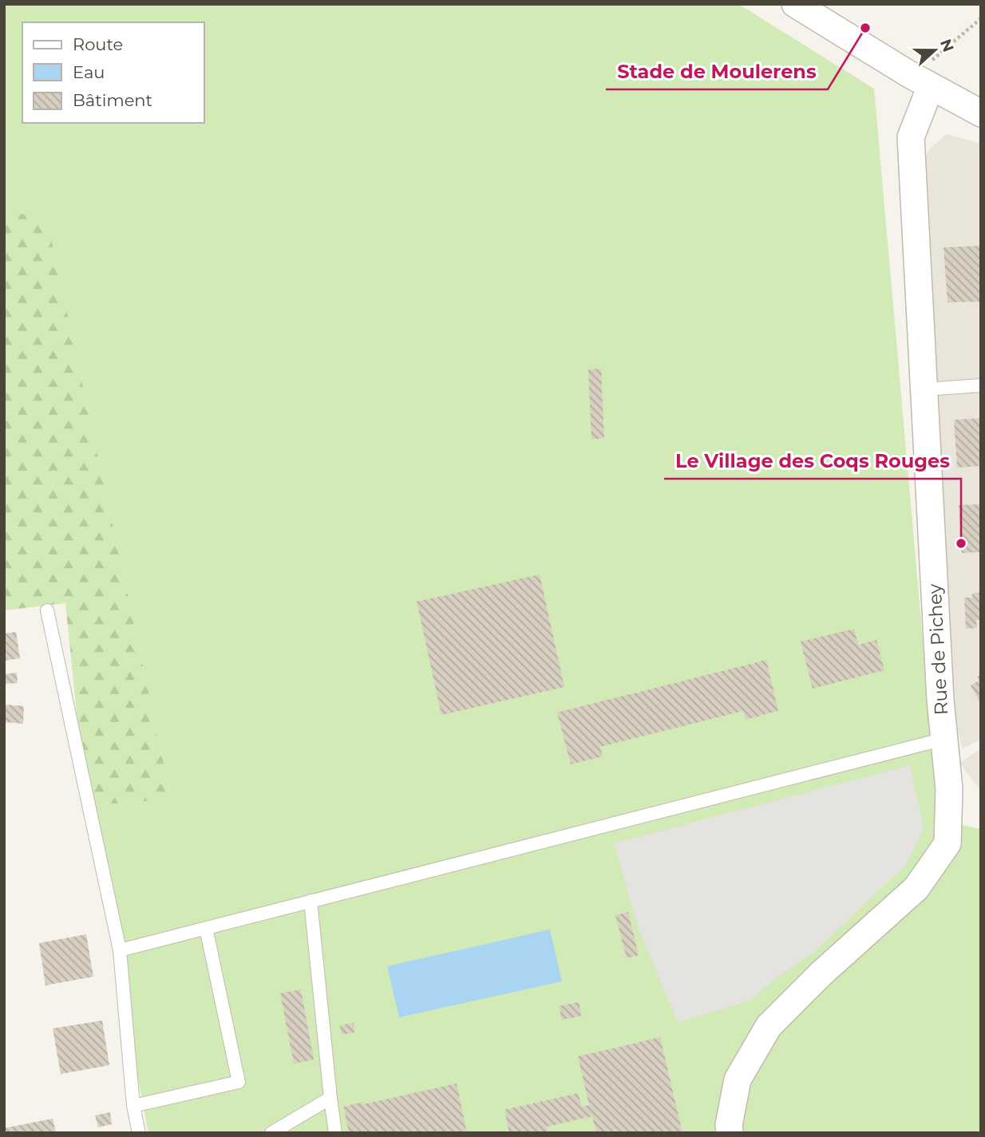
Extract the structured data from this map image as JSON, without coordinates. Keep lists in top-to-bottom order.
{
  "streets": {
    "street": ["Rue de Pichey"]
  },
  "places": ["Stade de Moulerens", "Le Village des Coqs Rouges"],
  "legend": ["Route", "Eau", "Bâtiment"],
  "north": "right"
}
